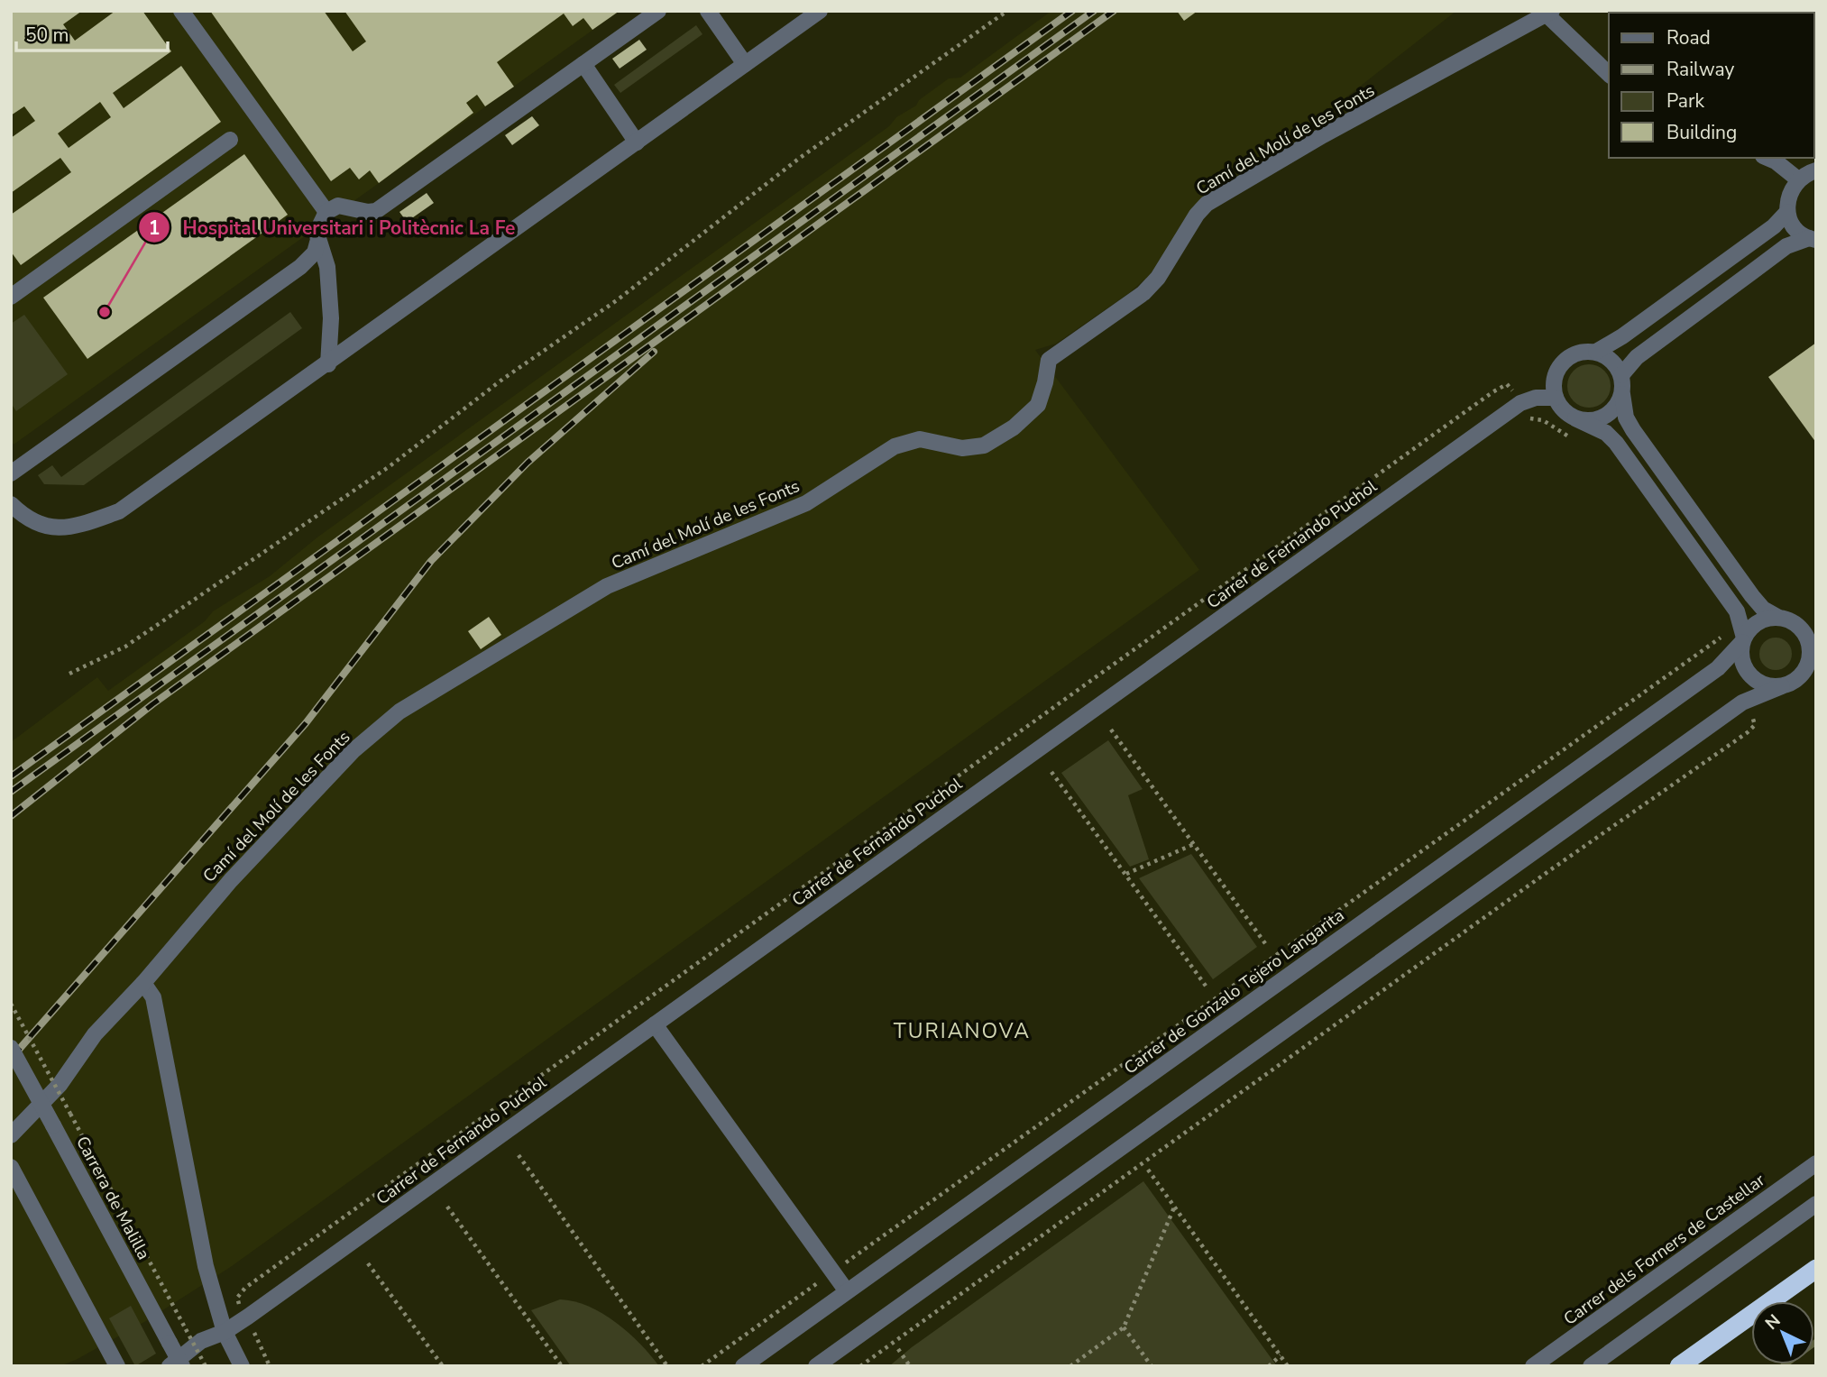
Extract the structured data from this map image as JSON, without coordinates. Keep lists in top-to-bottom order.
{
  "streets": {
    "street": [
      "Camí del Molí de les Fonts",
      "Carrer de Fernando Puchol",
      "Carrer de Gonzalo Tejero Langarita",
      "Carrera de Malilla",
      "Carrer dels Forners de Castellar"
    ]
  },
  "districts": ["TURIANOVA"],
  "places": ["Hospital Universitari i Politècnic La Fe"],
  "legend": [
    "Road",
    "Railway",
    "Park",
    "Building"
  ],
  "scale_bar": "50 m",
  "north": "top left"
}
